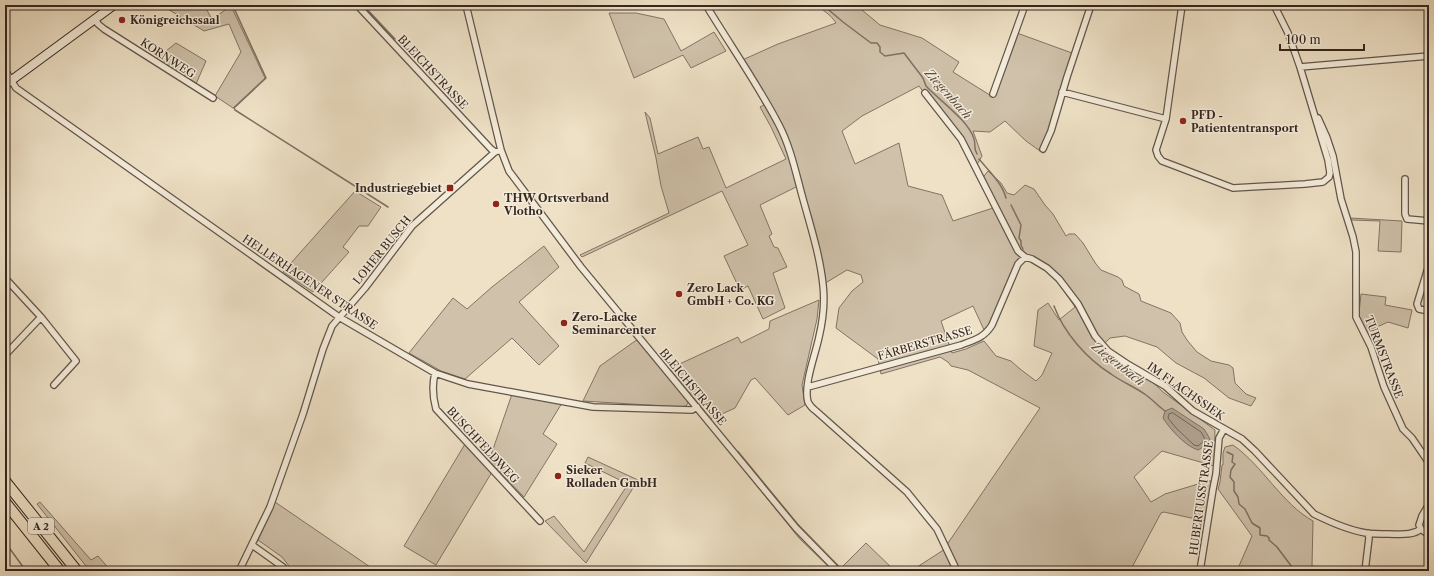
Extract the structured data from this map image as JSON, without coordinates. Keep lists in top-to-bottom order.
{
  "streets": {
    "highway": ["A 2"],
    "street": [
      "KORNWEG",
      "BLEICHSTRASSE",
      "LOHER BUSCH",
      "HELLERHAGENER STRASSE",
      "FÄRBERSTRASSE",
      "TURMSTRASSE",
      "IM FLACHSSIEK",
      "BUSCHFELDWEG",
      "HUBERTUSSTRASSE"
    ]
  },
  "crossings": [
    ["BLEICHSTRASSE", "LOHER BUSCH"],
    ["BLEICHSTRASSE", "HELLERHAGENER STRASSE"],
    ["LOHER BUSCH", "HELLERHAGENER STRASSE"],
    ["HELLERHAGENER STRASSE", "BUSCHFELDWEG"],
    ["FÄRBERSTRASSE", "IM FLACHSSIEK"],
    ["IM FLACHSSIEK", "HUBERTUSSTRASSE"]
  ],
  "water": ["Ziegenbach"],
  "places": {
    "other": [
      "Königreichssaal",
      "PFD - Patiententransport",
      "THW Ortsverband Vlotho",
      "Zero Lack GmbH + Co. KG",
      "Zero-Lacke Seminarcenter",
      "Sieker Rolladen GmbH"
    ],
    "transit": ["Industriegebiet"]
  },
  "scale_bar": "100 m"
}
